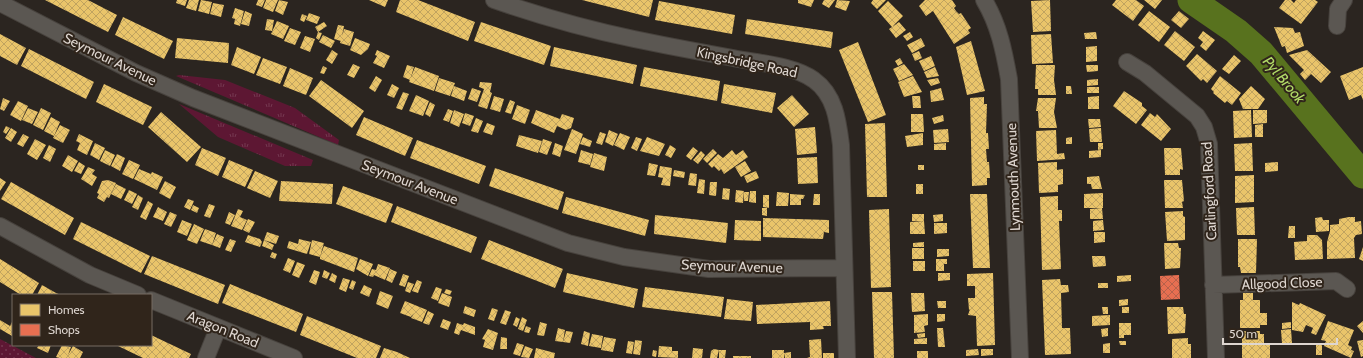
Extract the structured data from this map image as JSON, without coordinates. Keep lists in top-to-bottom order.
{
  "streets": {
    "street": [
      "Seymour Avenue",
      "Kingsbridge Road",
      "Lynmouth Avenue",
      "Carlingford Road",
      "Allgood Close",
      "Aragon Road"
    ]
  },
  "crossings": [
    ["Seymour Avenue", "Kingsbridge Road"],
    ["Carlingford Road", "Allgood Close"]
  ],
  "water": ["Pyl Brook"],
  "legend": ["Homes", "Shops"],
  "scale_bar": "50 m"
}
